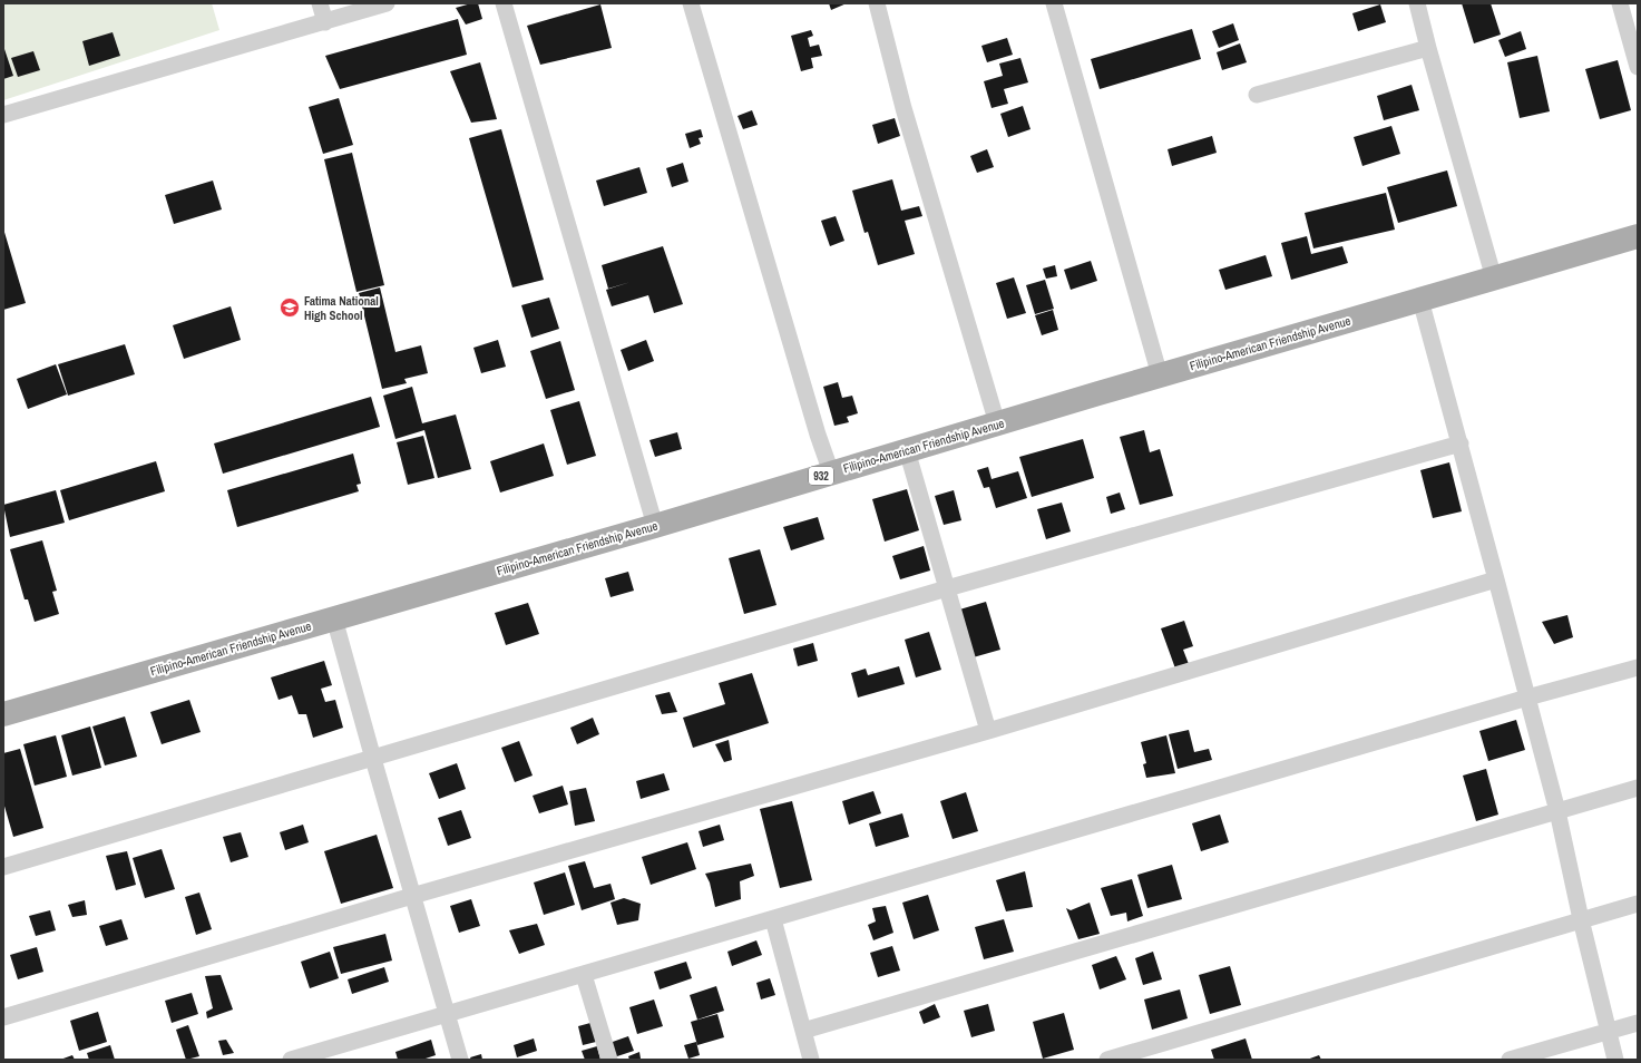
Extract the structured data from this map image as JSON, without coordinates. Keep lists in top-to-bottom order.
{
  "streets": {
    "main road": ["Filipino-American Friendship Avenue", "932"]
  },
  "places": {
    "school or university": ["Fatima National High School"]
  }
}
